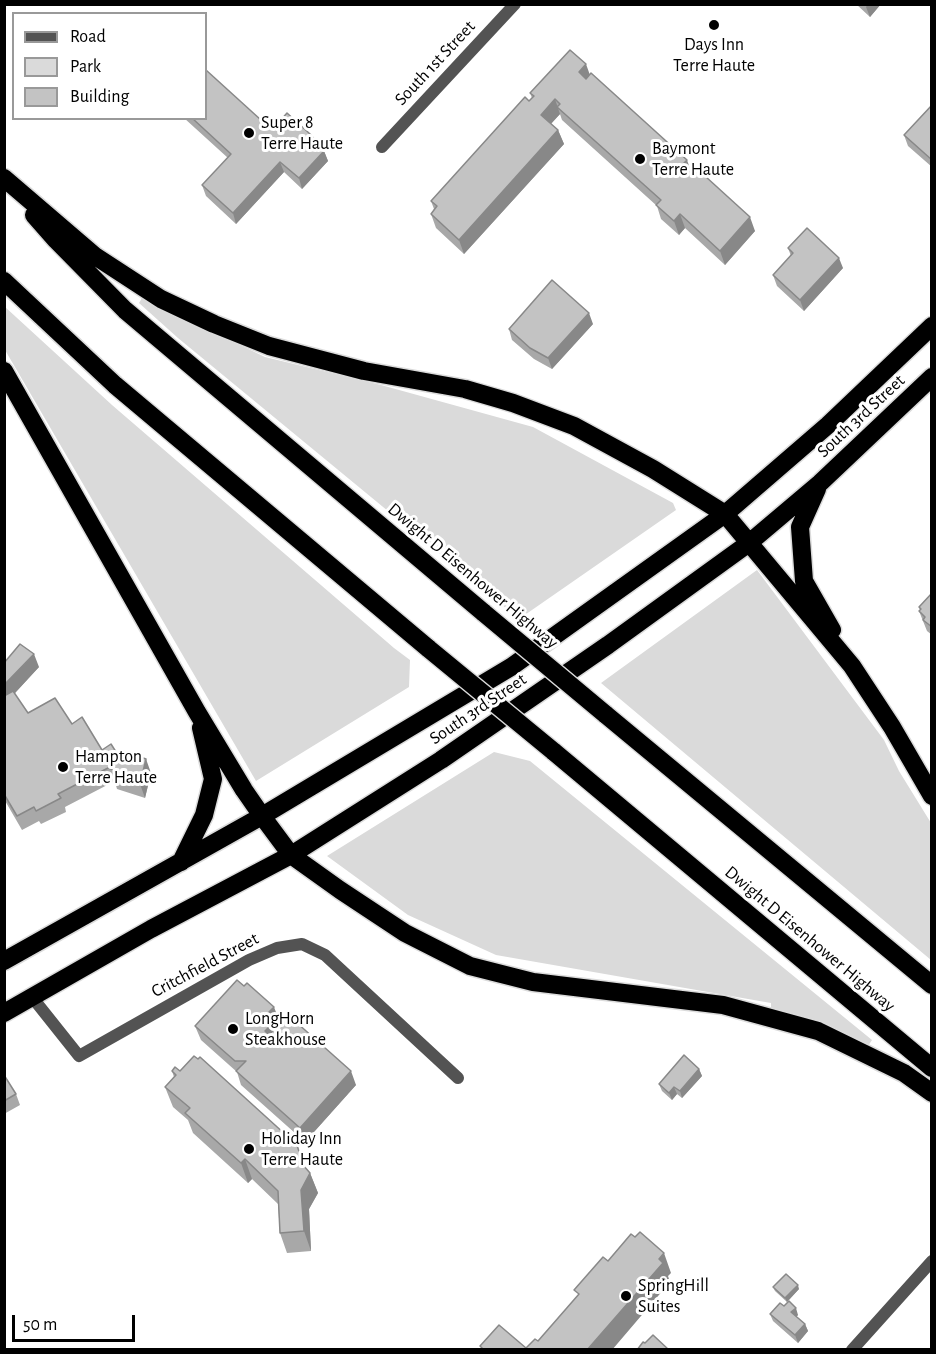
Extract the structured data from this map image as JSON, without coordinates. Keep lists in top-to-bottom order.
{
  "streets": {
    "highway": ["South 3rd Street", "Dwight D Eisenhower Highway"],
    "street": ["South 1st Street", "Critchfield Street"]
  },
  "crossings": [
    ["South 3rd Street", "Critchfield Street"]
  ],
  "places": [
    "Days Inn Terre Haute",
    "Super 8 Terre Haute",
    "Baymont Terre Haute",
    "Hampton Terre Haute",
    "LongHorn Steakhouse",
    "Holiday Inn Terre Haute",
    "SpringHill Suites"
  ],
  "legend": ["Road", "Park", "Building"],
  "scale_bar": "50 m"
}
